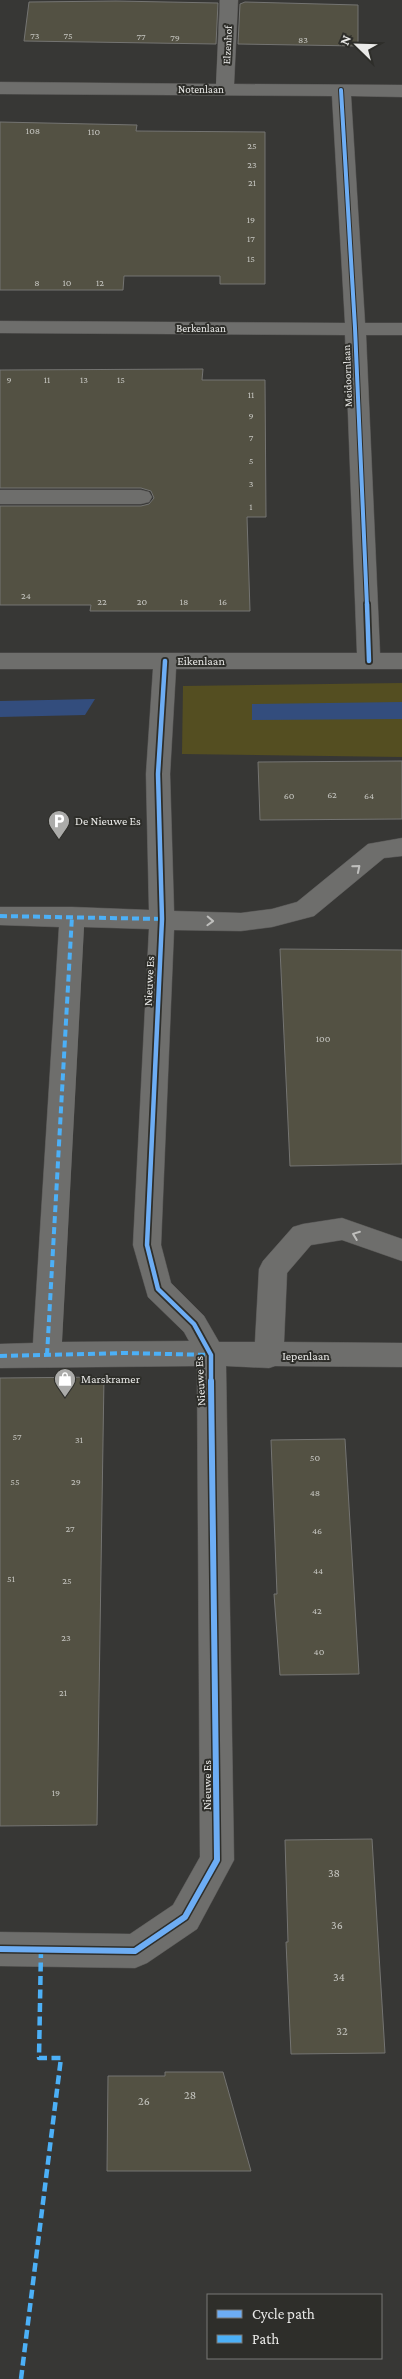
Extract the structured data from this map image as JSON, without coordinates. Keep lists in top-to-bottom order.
{
  "streets": {
    "street": [
      "Elzenhof",
      "Notenlaan",
      "Berkenlaan",
      "Meidoornlaan",
      "Eikenlaan",
      "Nieuwe Es",
      "Iepenlaan"
    ]
  },
  "crossings": [
    ["Elzenhof", "Notenlaan"],
    ["Notenlaan", "Meidoornlaan"],
    ["Berkenlaan", "Meidoornlaan"],
    ["Meidoornlaan", "Eikenlaan"],
    ["Eikenlaan", "Nieuwe Es"],
    ["Nieuwe Es", "Iepenlaan"]
  ],
  "places": {
    "parking": ["De Nieuwe Es"],
    "shop": ["Marskramer"]
  },
  "house_numbers": [
    "73",
    "75",
    "77",
    "79",
    "83",
    "108",
    "110",
    "25",
    "23",
    "21",
    "19",
    "17",
    "15",
    "8",
    "10",
    "12",
    "9",
    "11",
    "13",
    "15",
    "11",
    "9",
    "7",
    "5",
    "3",
    "1",
    "24",
    "22",
    "20",
    "18",
    "16",
    "62",
    "60",
    "64",
    "100",
    "57",
    "31",
    "50",
    "55",
    "29",
    "48",
    "27",
    "46",
    "44",
    "51",
    "25",
    "42",
    "23",
    "40",
    "21",
    "19",
    "38",
    "36",
    "34",
    "32",
    "28",
    "26"
  ],
  "legend": ["Cycle path", "Path"],
  "north": "top left"
}
